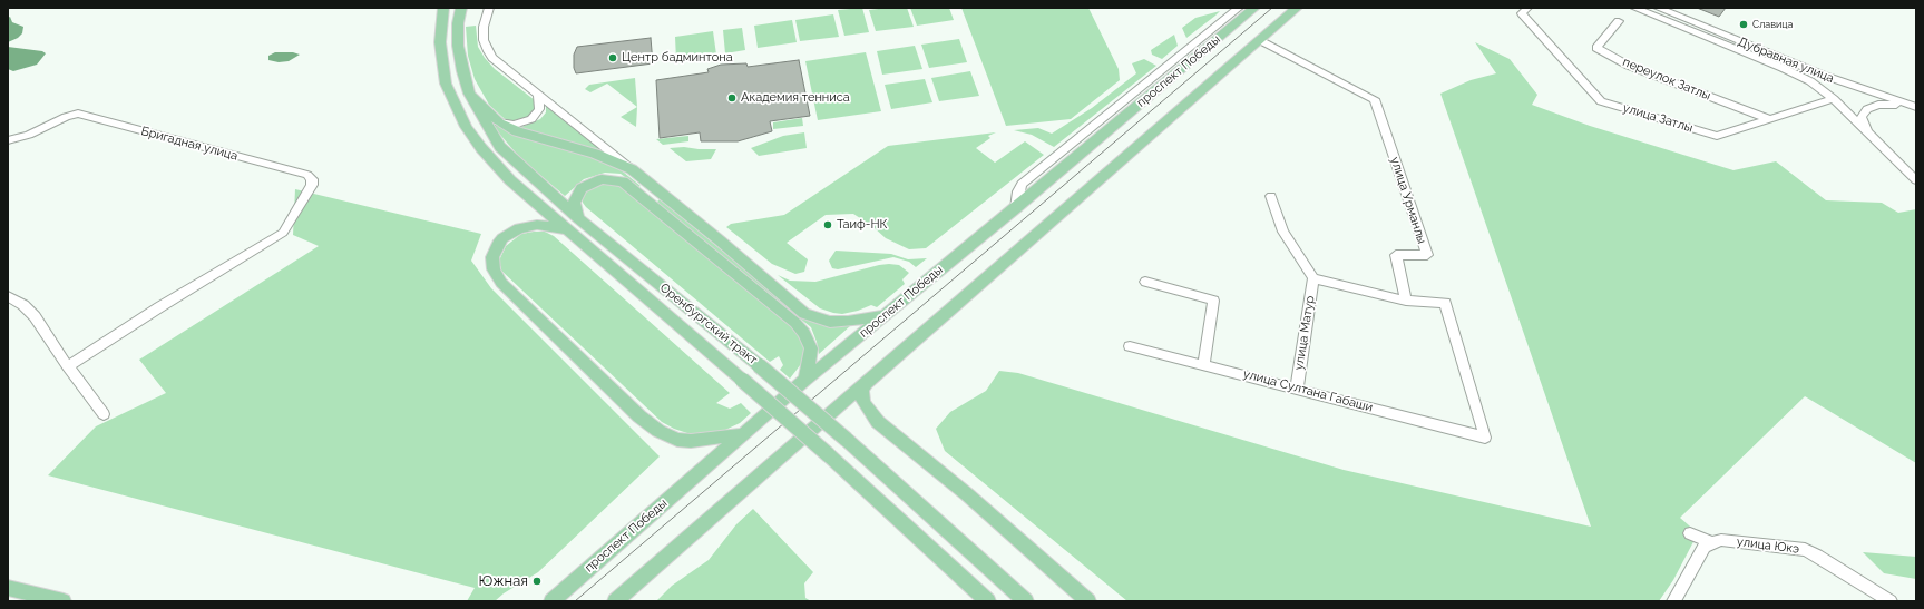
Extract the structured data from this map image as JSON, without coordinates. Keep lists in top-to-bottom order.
{
  "streets": {
    "main road": ["проспект Победы", "Оренбургский тракт"],
    "street": [
      "Дубравная улица",
      "переулок Затлы",
      "улица Затлы",
      "Бригадная улица",
      "улица Урманлы",
      "улица Матур",
      "улица Султана Габаши",
      "улица Юкэ"
    ]
  },
  "crossings": [
    ["Дубравная улица", "улица Затлы"],
    ["переулок Затлы", "улица Затлы"],
    ["улица Урманлы", "улица Матур"],
    ["улица Урманлы", "улица Султана Габаши"],
    ["улица Матур", "улица Султана Габаши"]
  ],
  "places": [
    "Славица",
    "Центр бадминтона",
    "Академия тенниса",
    "Таиф-НК",
    "Южная"
  ]
}
